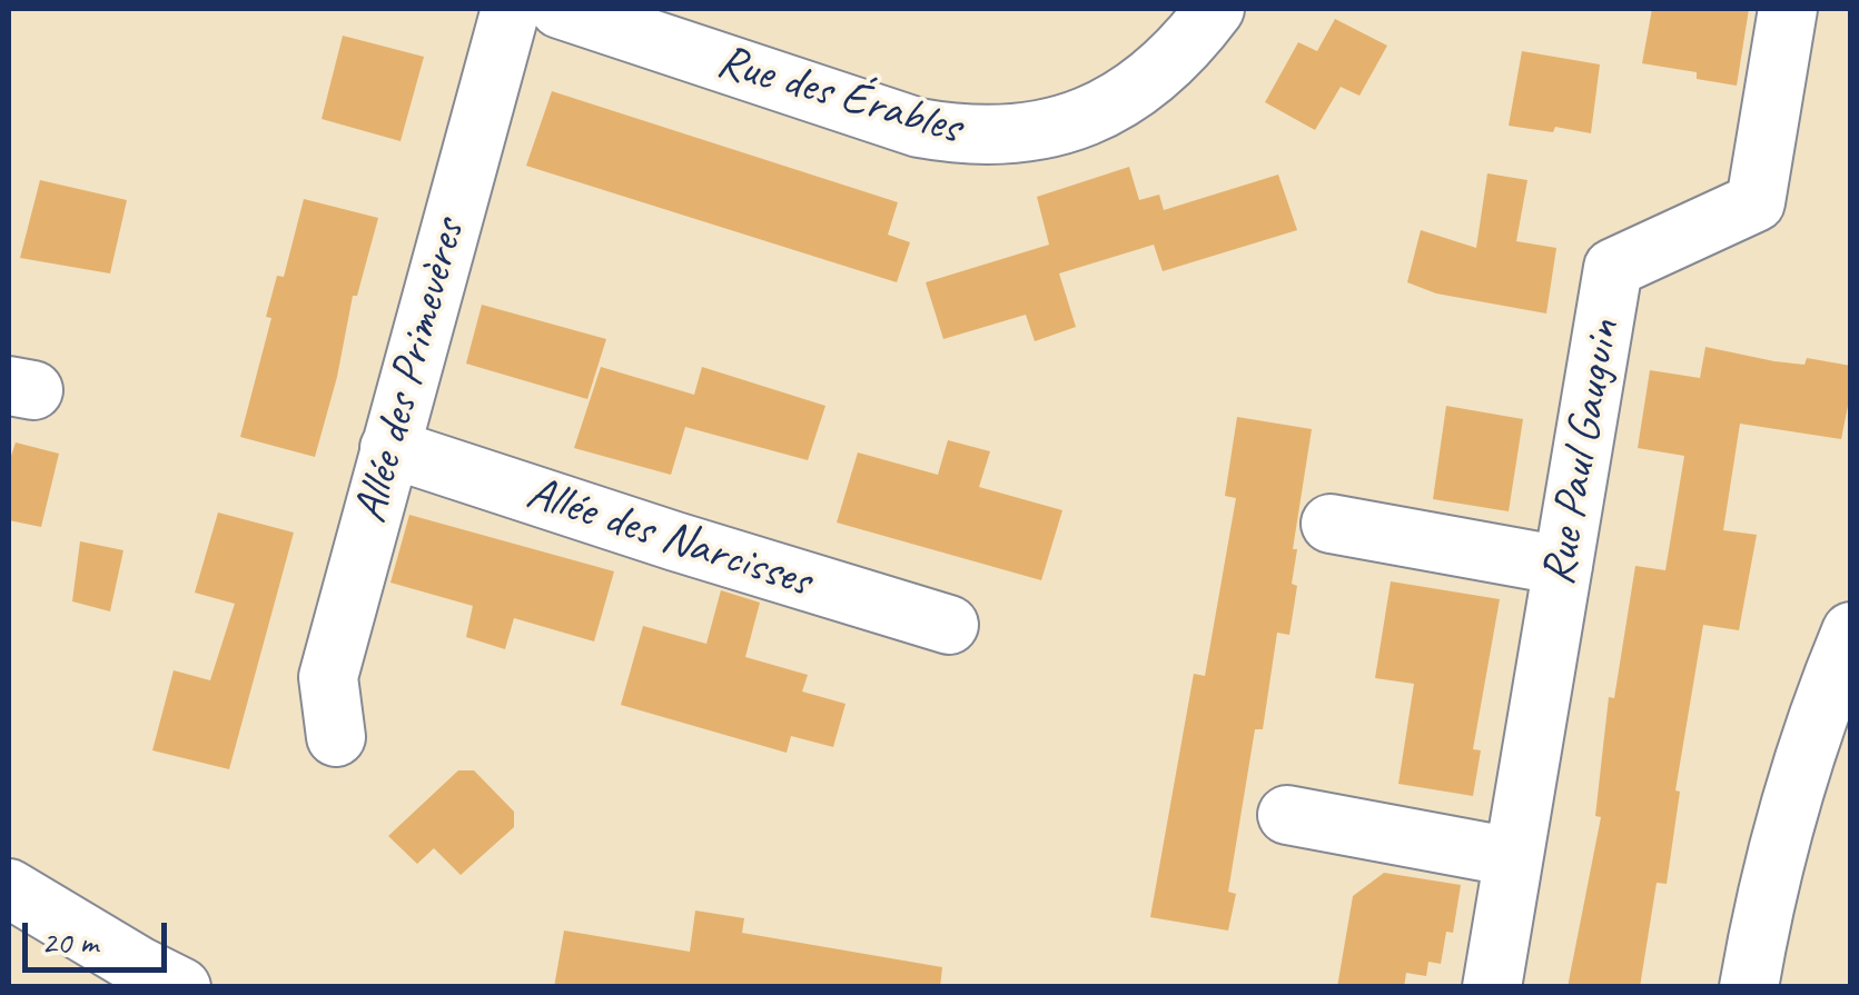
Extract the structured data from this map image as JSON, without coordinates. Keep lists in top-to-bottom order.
{
  "streets": {
    "street": [
      "Rue des Érables",
      "Allée des Primevères",
      "Rue Paul Gauguin",
      "Allée des Narcisses"
    ]
  },
  "crossings": [
    ["Allée des Primevères", "Allée des Narcisses"]
  ],
  "scale_bar": "20 m"
}
